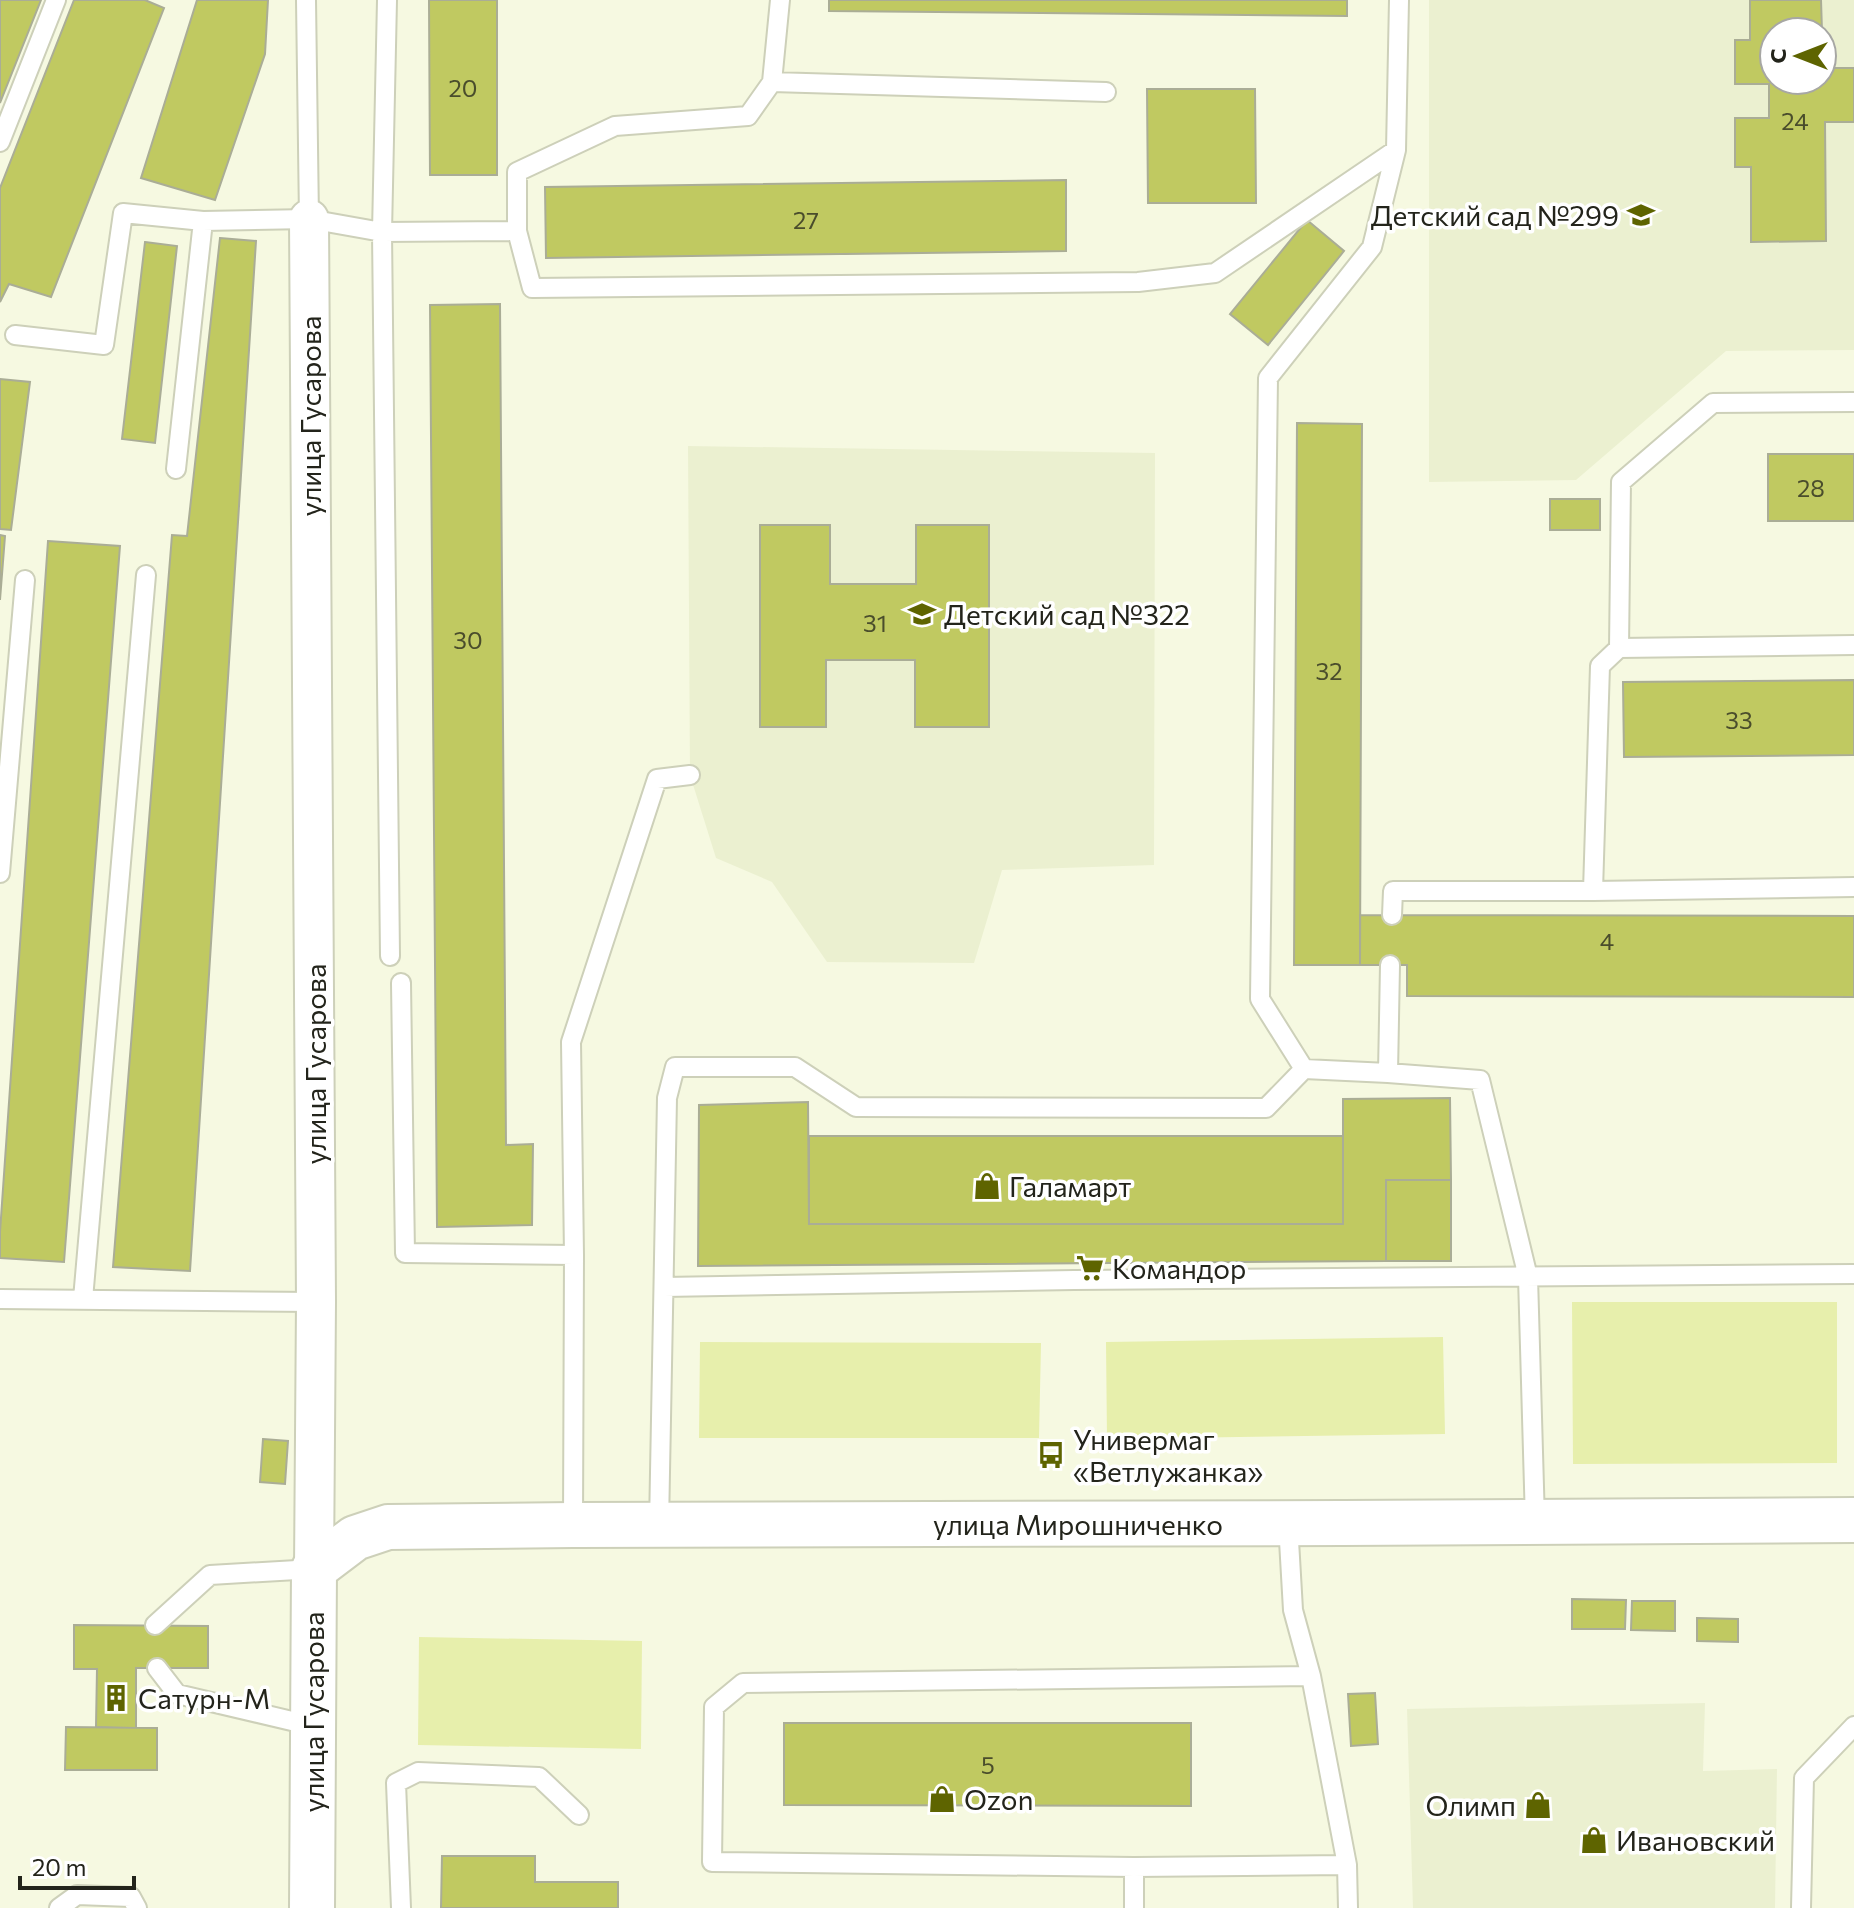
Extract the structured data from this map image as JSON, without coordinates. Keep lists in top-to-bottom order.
{
  "streets": {
    "street": ["улица Гусарова", "улица Мирошниченко"]
  },
  "crossings": [
    ["улица Гусарова", "улица Мирошниченко"]
  ],
  "places": {
    "school or university": ["Детский сад №299", "Детский сад №322"],
    "shop": [
      "Галамарт",
      "Ozon",
      "Олимп",
      "Ивановский"
    ],
    "supermarket": ["Командор"],
    "bus stop": ["Универмаг «Ветлужанка»"],
    "building": ["Сатурн-М"]
  },
  "house_numbers": [
    "20",
    "24",
    "27",
    "28",
    "31",
    "30",
    "32",
    "33",
    "4",
    "5"
  ],
  "scale_bar": "20 m",
  "north": "left"
}
